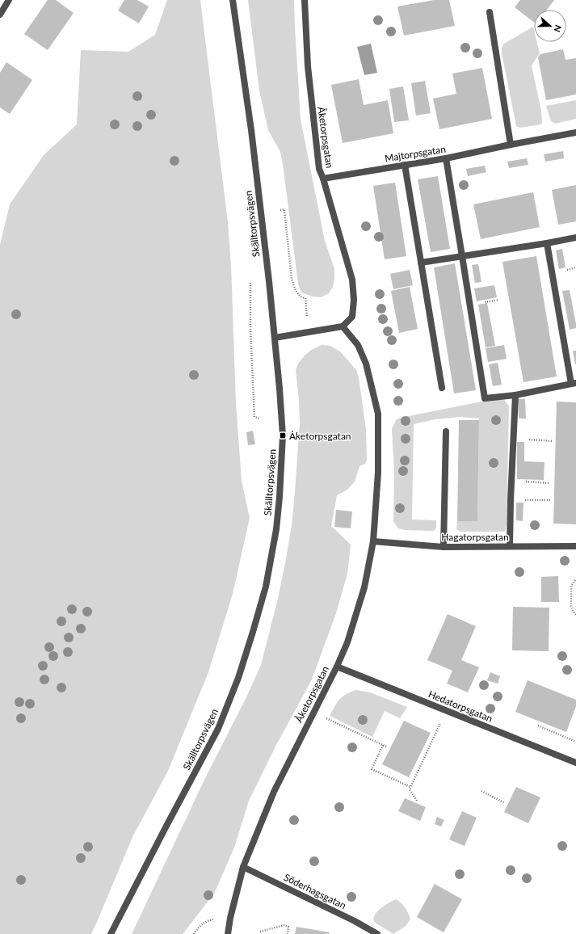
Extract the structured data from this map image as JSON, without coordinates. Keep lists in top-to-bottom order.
{
  "streets": {
    "street": [
      "Åketorpsgatan",
      "Majtorpsgatan",
      "Skälltorpsvägen",
      "Hagatorpsgatan",
      "Hedatorpsgatan",
      "Söderhagsgatan"
    ]
  },
  "crossings": [
    ["Åketorpsgatan", "Majtorpsgatan"],
    ["Åketorpsgatan", "Hagatorpsgatan"],
    ["Åketorpsgatan", "Hedatorpsgatan"],
    ["Åketorpsgatan", "Söderhagsgatan"]
  ],
  "places": {
    "transit": ["Åketorpsgatan"]
  },
  "north": "right"
}
